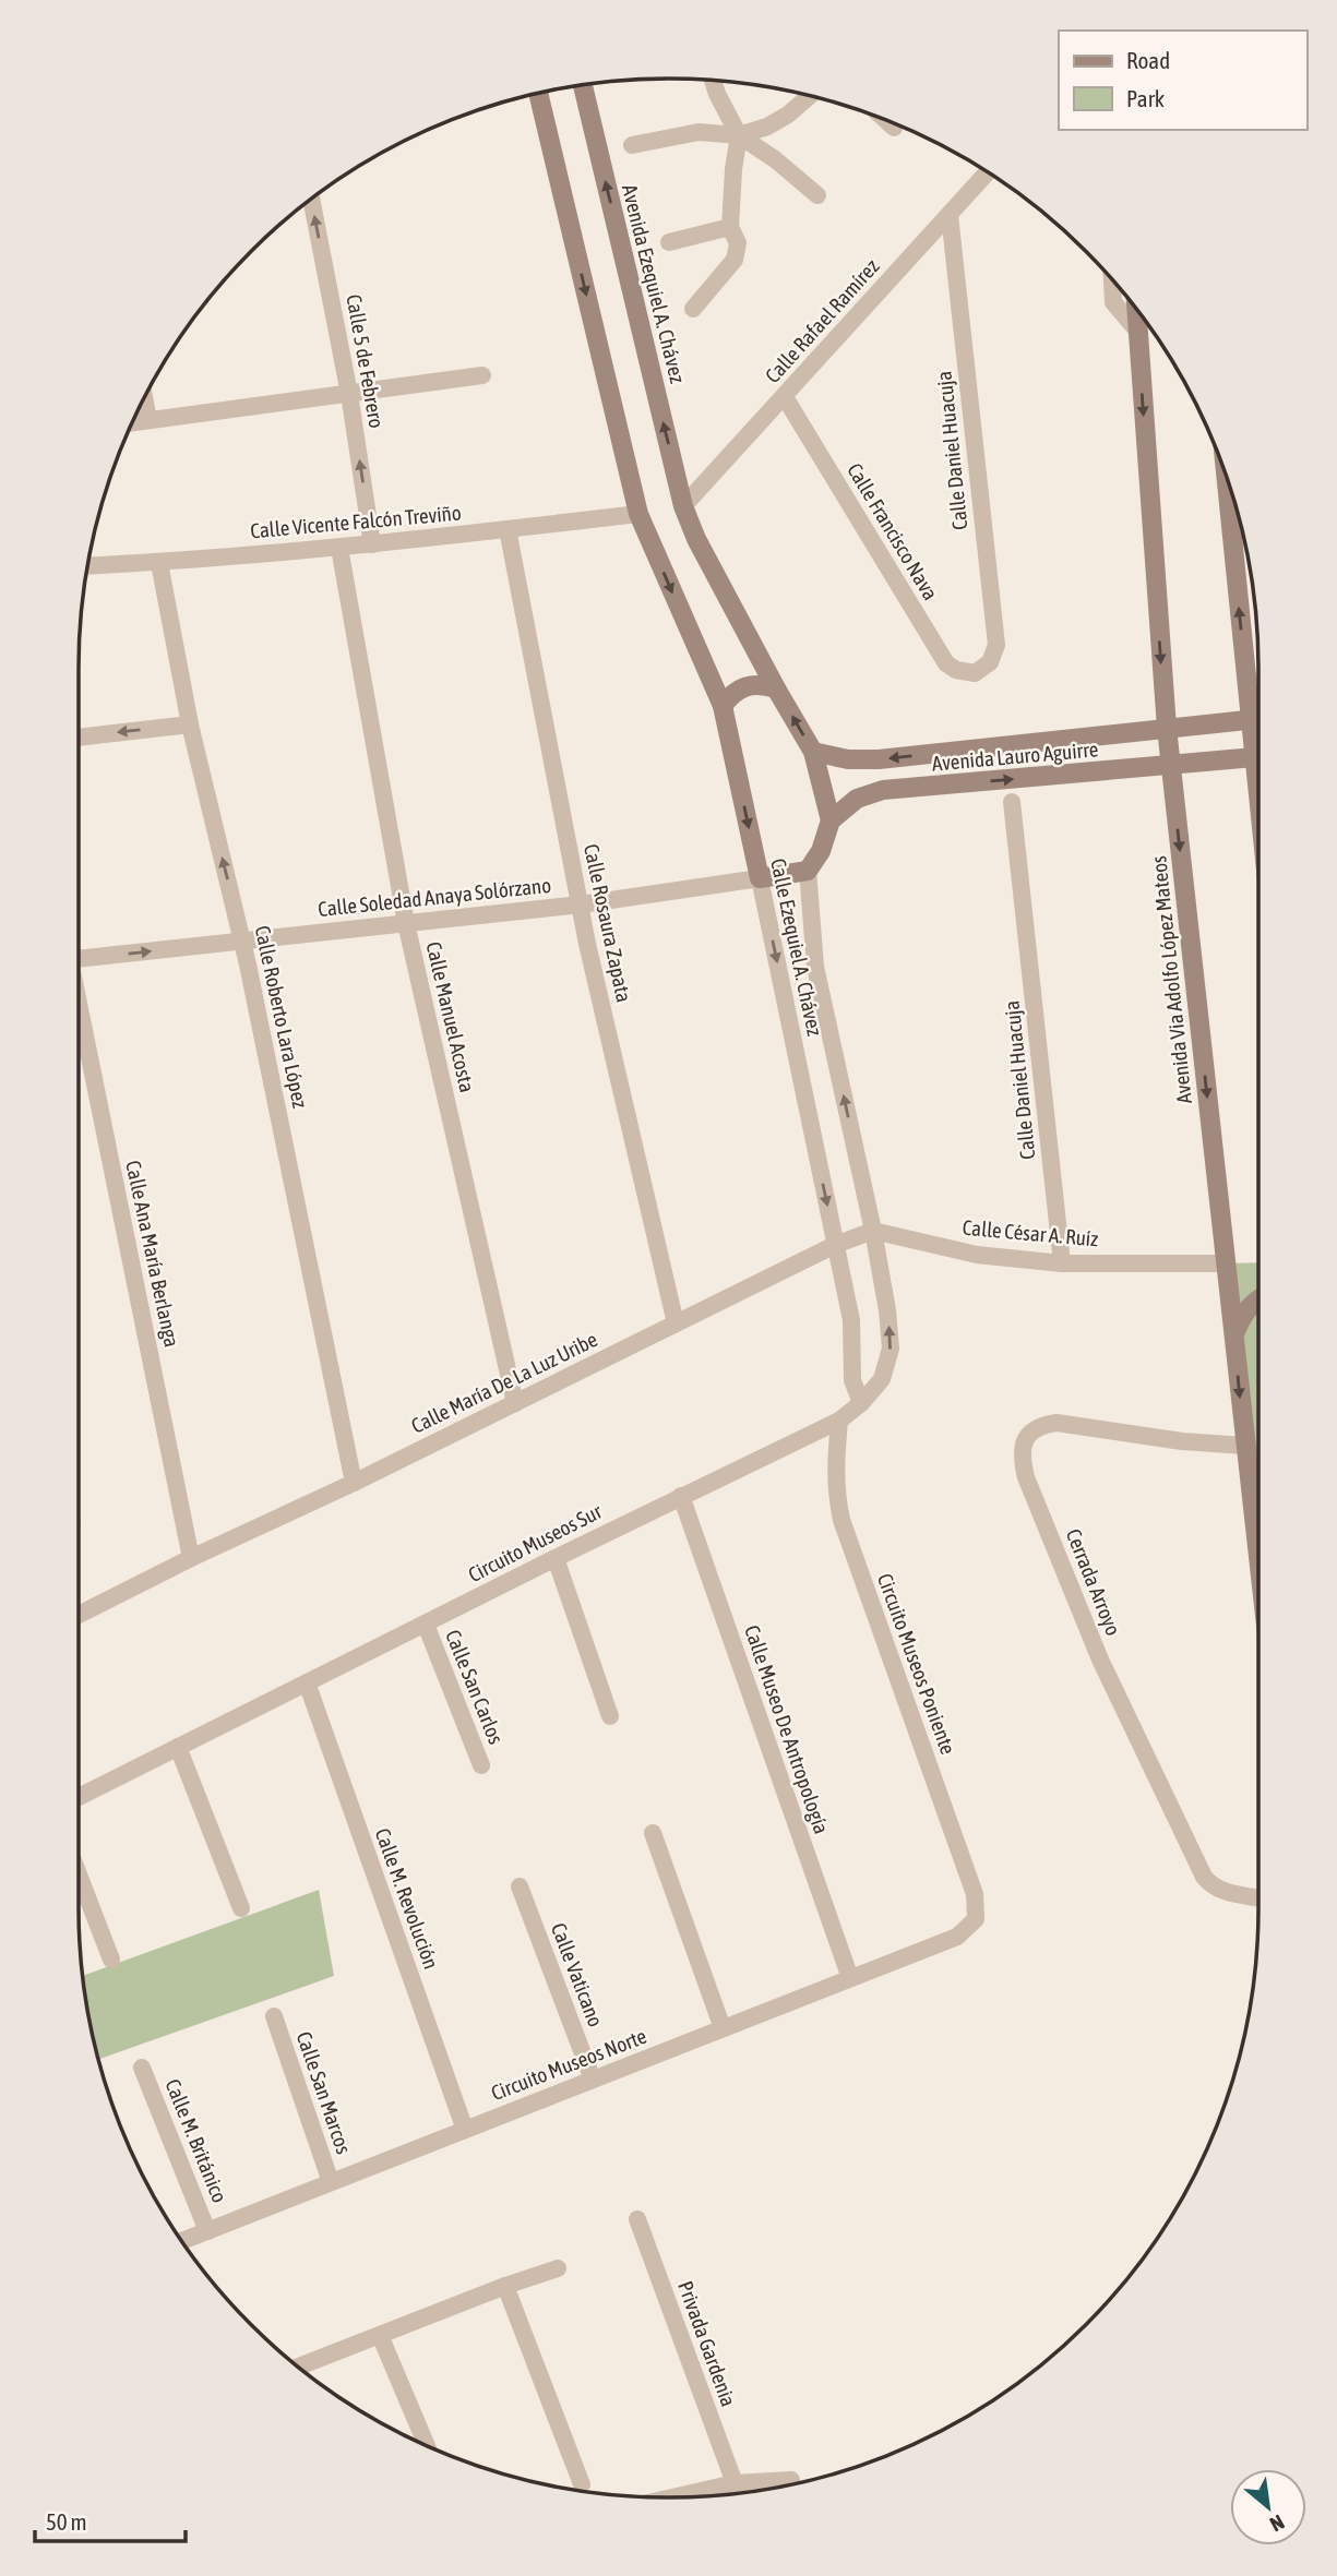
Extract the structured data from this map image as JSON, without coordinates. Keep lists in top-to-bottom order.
{
  "streets": {
    "street": [
      "Avenida Ezequiel A. Chávez",
      "Calle Rafael Ramírez",
      "Calle 5 de Febrero",
      "Calle Daniel Huacuja",
      "Calle Vicente Falcón Treviño",
      "Calle Francisco Nava",
      "Avenida Lauro Aguirre",
      "Calle Soledad Anaya Solórzano",
      "Calle Rosaura Zapata",
      "Calle Ezequiel A. Chávez",
      "Avenida Via Adolfo López Mateos",
      "Calle Roberto Lara López",
      "Calle Manuel Acosta",
      "Calle César A. Ruíz",
      "Calle Ana María Berlanga",
      "Calle María De La Luz Uribe",
      "Circuito Museos Sur",
      "Cerrada Arroyo",
      "Circuito Museos Poniente",
      "Calle San Carlos",
      "Calle Museo De Antropología",
      "Calle M. Revolución",
      "Calle Vaticano",
      "Circuito Museos Norte",
      "Calle San Marcos",
      "Calle M. Británico",
      "Privada Gardenia"
    ]
  },
  "crossings": [
    ["Avenida Ezequiel A. Chávez", "Calle Rafael Ramírez"],
    ["Calle Rafael Ramírez", "Calle Daniel Huacuja"],
    ["Calle Rafael Ramírez", "Calle Francisco Nava"],
    ["Calle 5 de Febrero", "Calle Vicente Falcón Treviño"],
    ["Calle Daniel Huacuja", "Calle Francisco Nava"],
    ["Calle Daniel Huacuja", "Calle César A. Ruíz"],
    ["Calle Vicente Falcón Treviño", "Calle Rosaura Zapata"],
    ["Calle Vicente Falcón Treviño", "Calle Ezequiel A. Chávez"],
    ["Calle Vicente Falcón Treviño", "Calle Roberto Lara López"],
    ["Calle Vicente Falcón Treviño", "Calle Manuel Acosta"],
    ["Avenida Lauro Aguirre", "Avenida Via Adolfo López Mateos"],
    ["Calle Soledad Anaya Solórzano", "Calle Rosaura Zapata"],
    ["Calle Soledad Anaya Solórzano", "Calle Ezequiel A. Chávez"],
    ["Calle Soledad Anaya Solórzano", "Calle Roberto Lara López"],
    ["Calle Soledad Anaya Solórzano", "Calle Manuel Acosta"],
    ["Calle Rosaura Zapata", "Calle María De La Luz Uribe"],
    ["Calle Ezequiel A. Chávez", "Calle César A. Ruíz"],
    ["Calle Ezequiel A. Chávez", "Calle María De La Luz Uribe"],
    ["Calle Ezequiel A. Chávez", "Circuito Museos Sur"],
    ["Avenida Via Adolfo López Mateos", "Calle César A. Ruíz"],
    ["Avenida Via Adolfo López Mateos", "Cerrada Arroyo"],
    ["Calle Roberto Lara López", "Calle María De La Luz Uribe"],
    ["Calle Manuel Acosta", "Calle María De La Luz Uribe"],
    ["Calle César A. Ruíz", "Circuito Museos Sur"],
    ["Calle Ana María Berlanga", "Calle María De La Luz Uribe"],
    ["Circuito Museos Sur", "Circuito Museos Poniente"],
    ["Circuito Museos Sur", "Calle San Carlos"],
    ["Circuito Museos Sur", "Calle Museo De Antropología"],
    ["Circuito Museos Sur", "Calle M. Revolución"],
    ["Circuito Museos Poniente", "Circuito Museos Norte"],
    ["Calle Museo De Antropología", "Circuito Museos Norte"],
    ["Calle M. Revolución", "Circuito Museos Norte"],
    ["Calle Vaticano", "Circuito Museos Norte"],
    ["Circuito Museos Norte", "Calle San Marcos"],
    ["Circuito Museos Norte", "Calle M. Británico"]
  ],
  "one_way": ["Calle 5 de Febrero", "Avenida Via Adolfo López Mateos"],
  "legend": ["Road", "Park"],
  "scale_bar": "50 m",
  "north": "bottom right"
}
